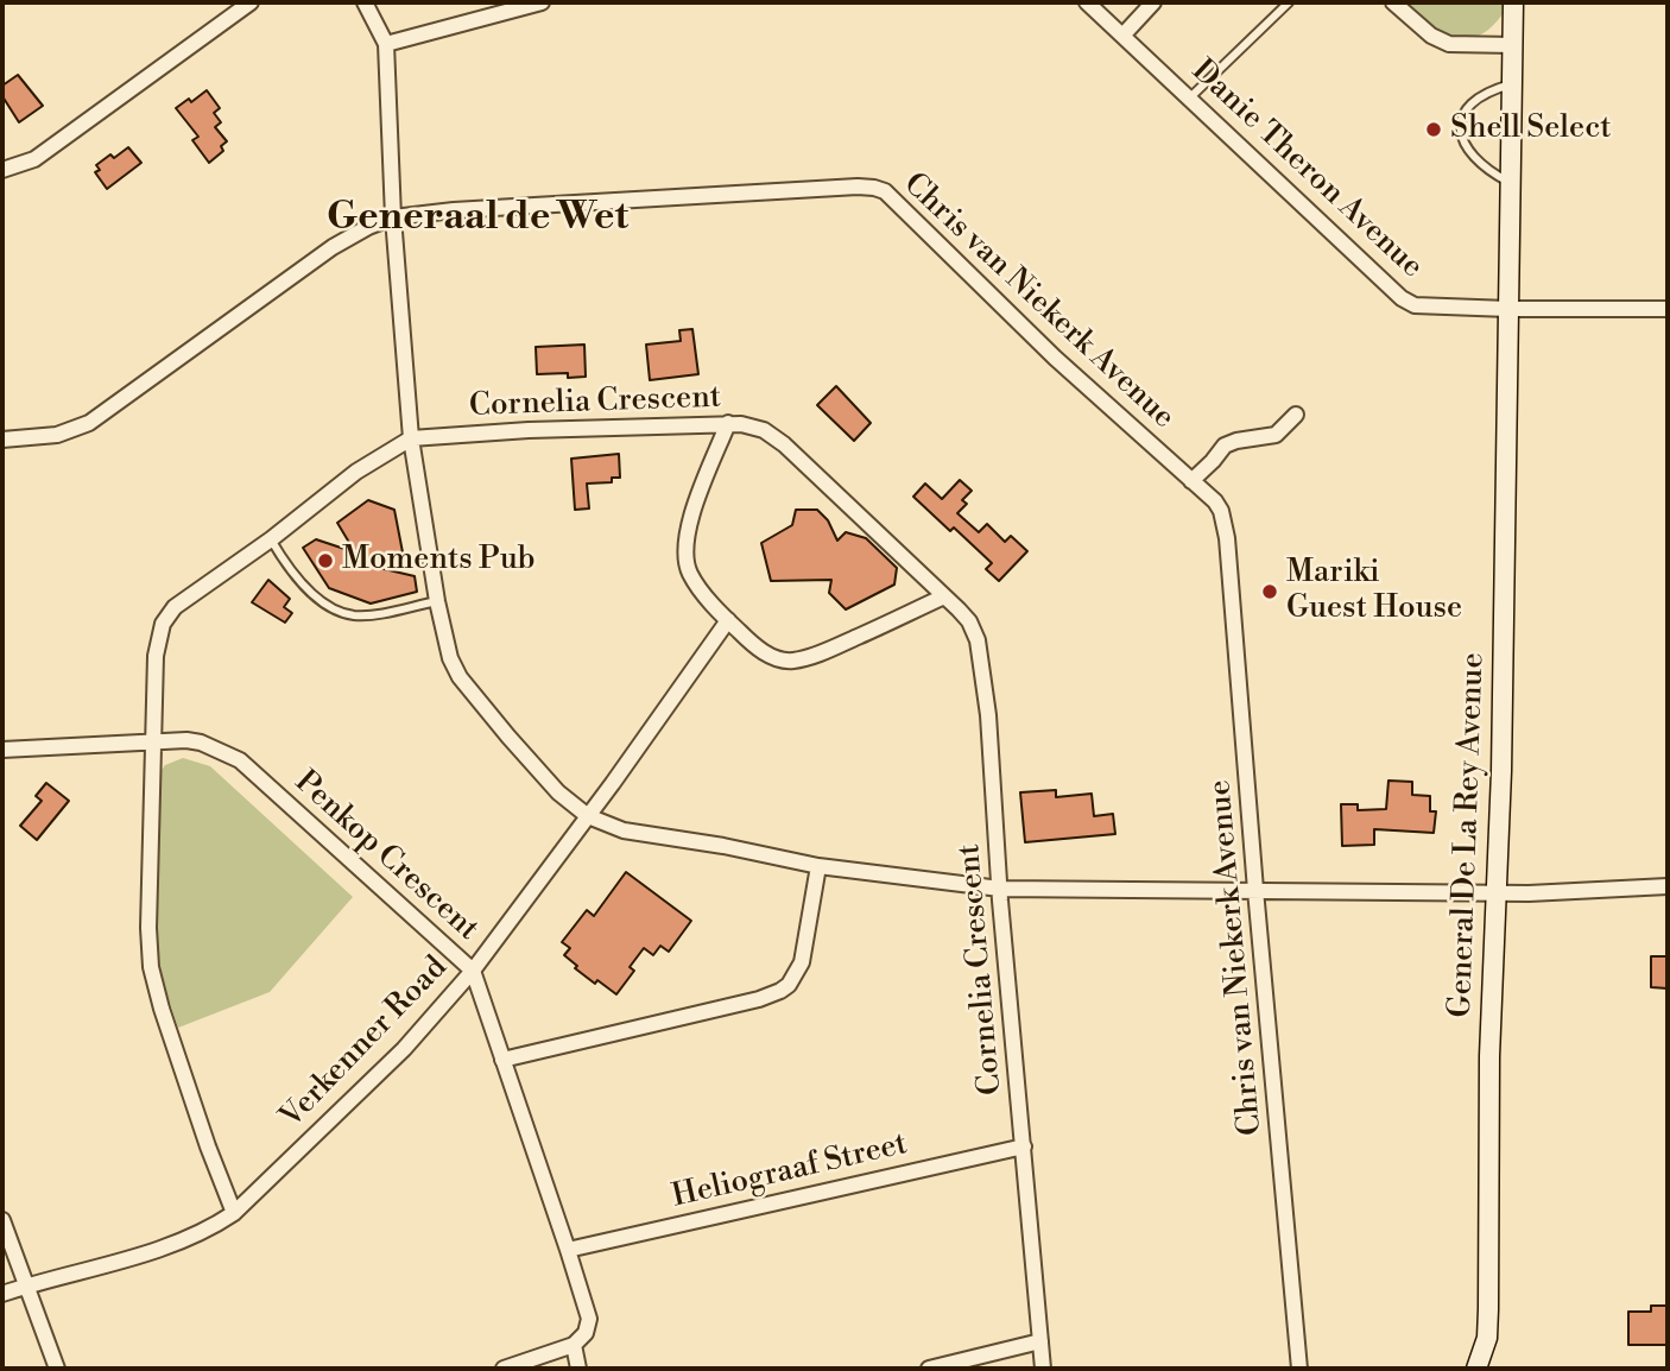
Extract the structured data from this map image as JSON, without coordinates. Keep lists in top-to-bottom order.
{
  "streets": {
    "street": [
      "Danie Theron Avenue",
      "Chris van Niekerk Avenue",
      "Cornelia Crescent",
      "General De La Rey Avenue",
      "Penkop Crescent",
      "Verkenner Road",
      "Heliograaf Street"
    ]
  },
  "crossings": [
    ["Danie Theron Avenue", "General De La Rey Avenue"],
    ["Cornelia Crescent", "Penkop Crescent"],
    ["Cornelia Crescent", "Verkenner Road"],
    ["Cornelia Crescent", "Heliograaf Street"],
    ["Penkop Crescent", "Verkenner Road"],
    ["Penkop Crescent", "Heliograaf Street"]
  ],
  "districts": ["Generaal de Wet"],
  "places": ["Shell Select", "Moments Pub", "Mariki Guest House"]
}
